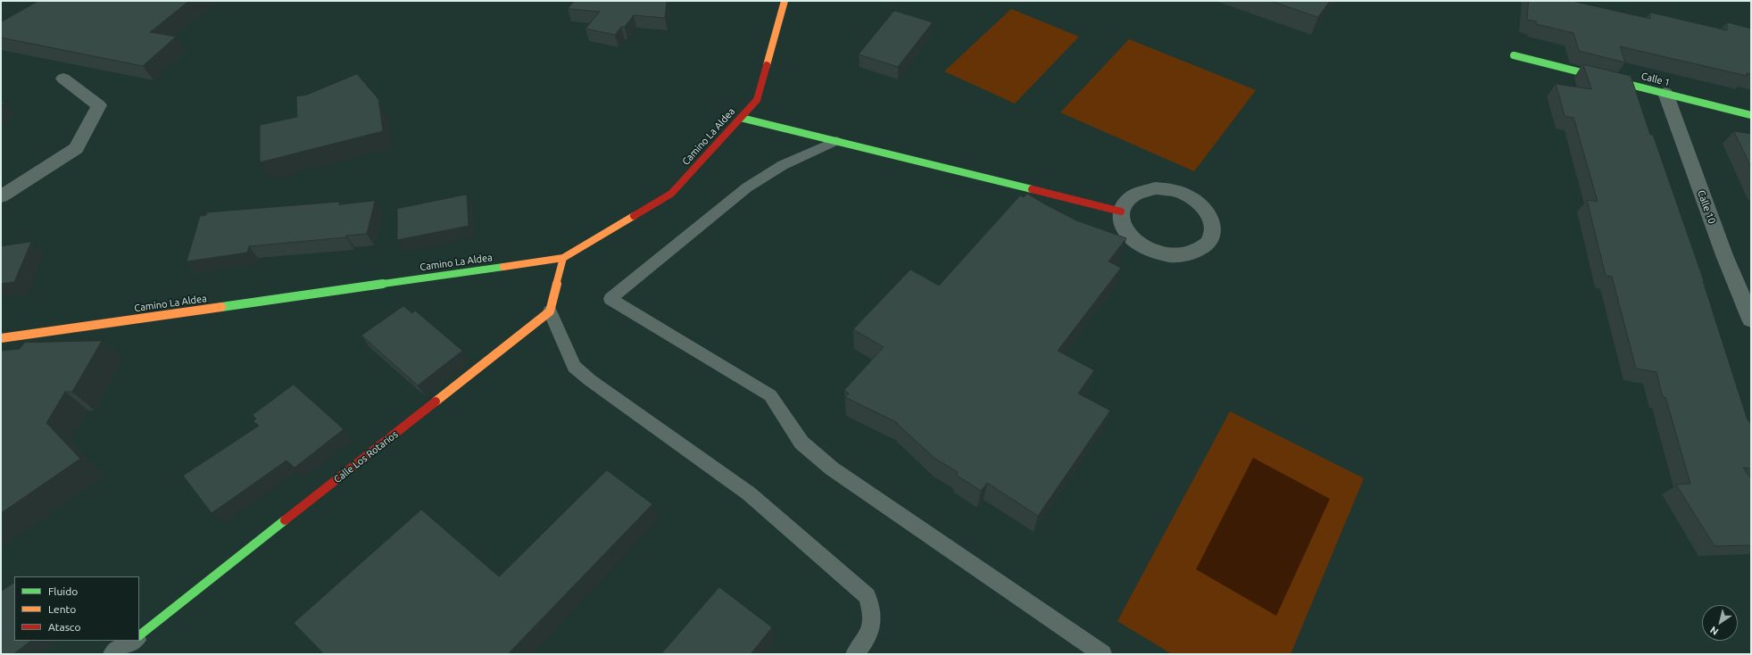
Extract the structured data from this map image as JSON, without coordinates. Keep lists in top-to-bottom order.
{
  "streets": {
    "street": [
      "Calle 1",
      "Camino La Aldea",
      "Calle 10",
      "Calle Los Rotarios"
    ]
  },
  "crossings": [
    ["Calle 1", "Calle 10"]
  ],
  "legend": ["Fluido", "Lento", "Atasco"],
  "north": "bottom left"
}
